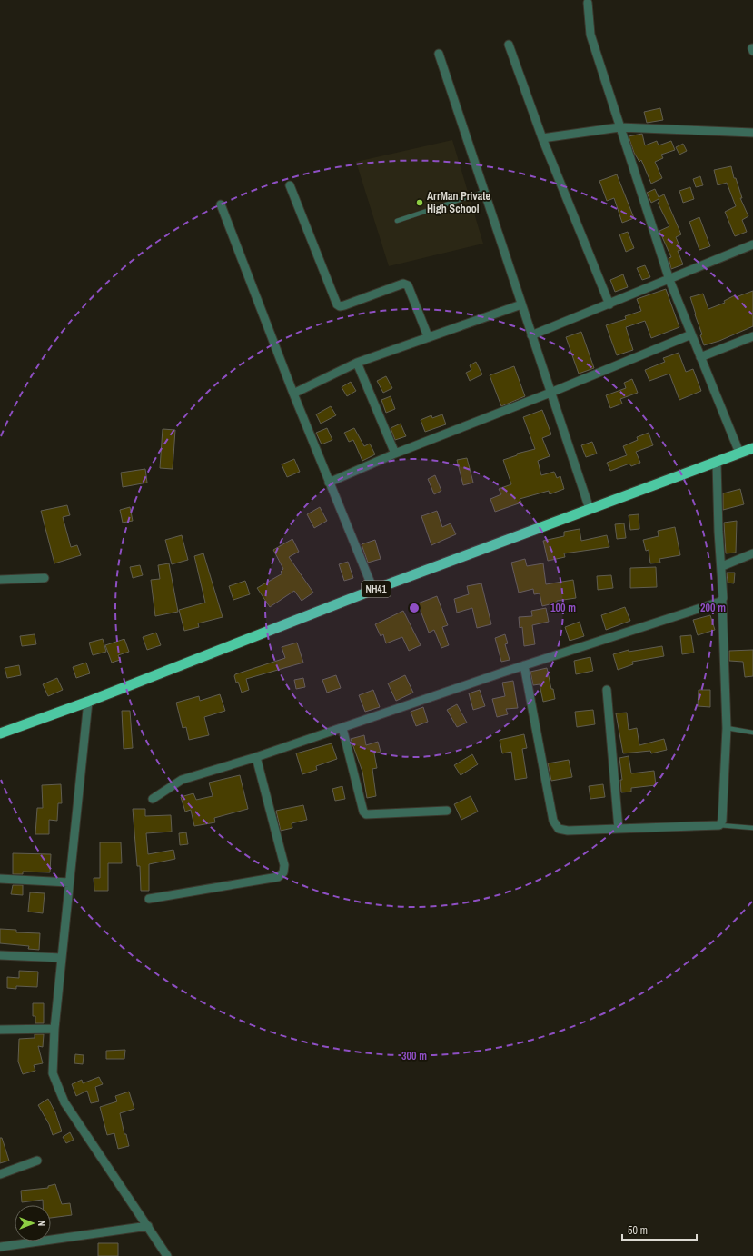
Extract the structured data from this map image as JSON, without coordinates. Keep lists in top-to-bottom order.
{
  "streets": {
    "highway": ["NH41"]
  },
  "places": ["ArrMan Private High School"],
  "scale_bar": "50 m",
  "north": "right",
  "rings": ["100 m", "200 m", "300 m"]
}
